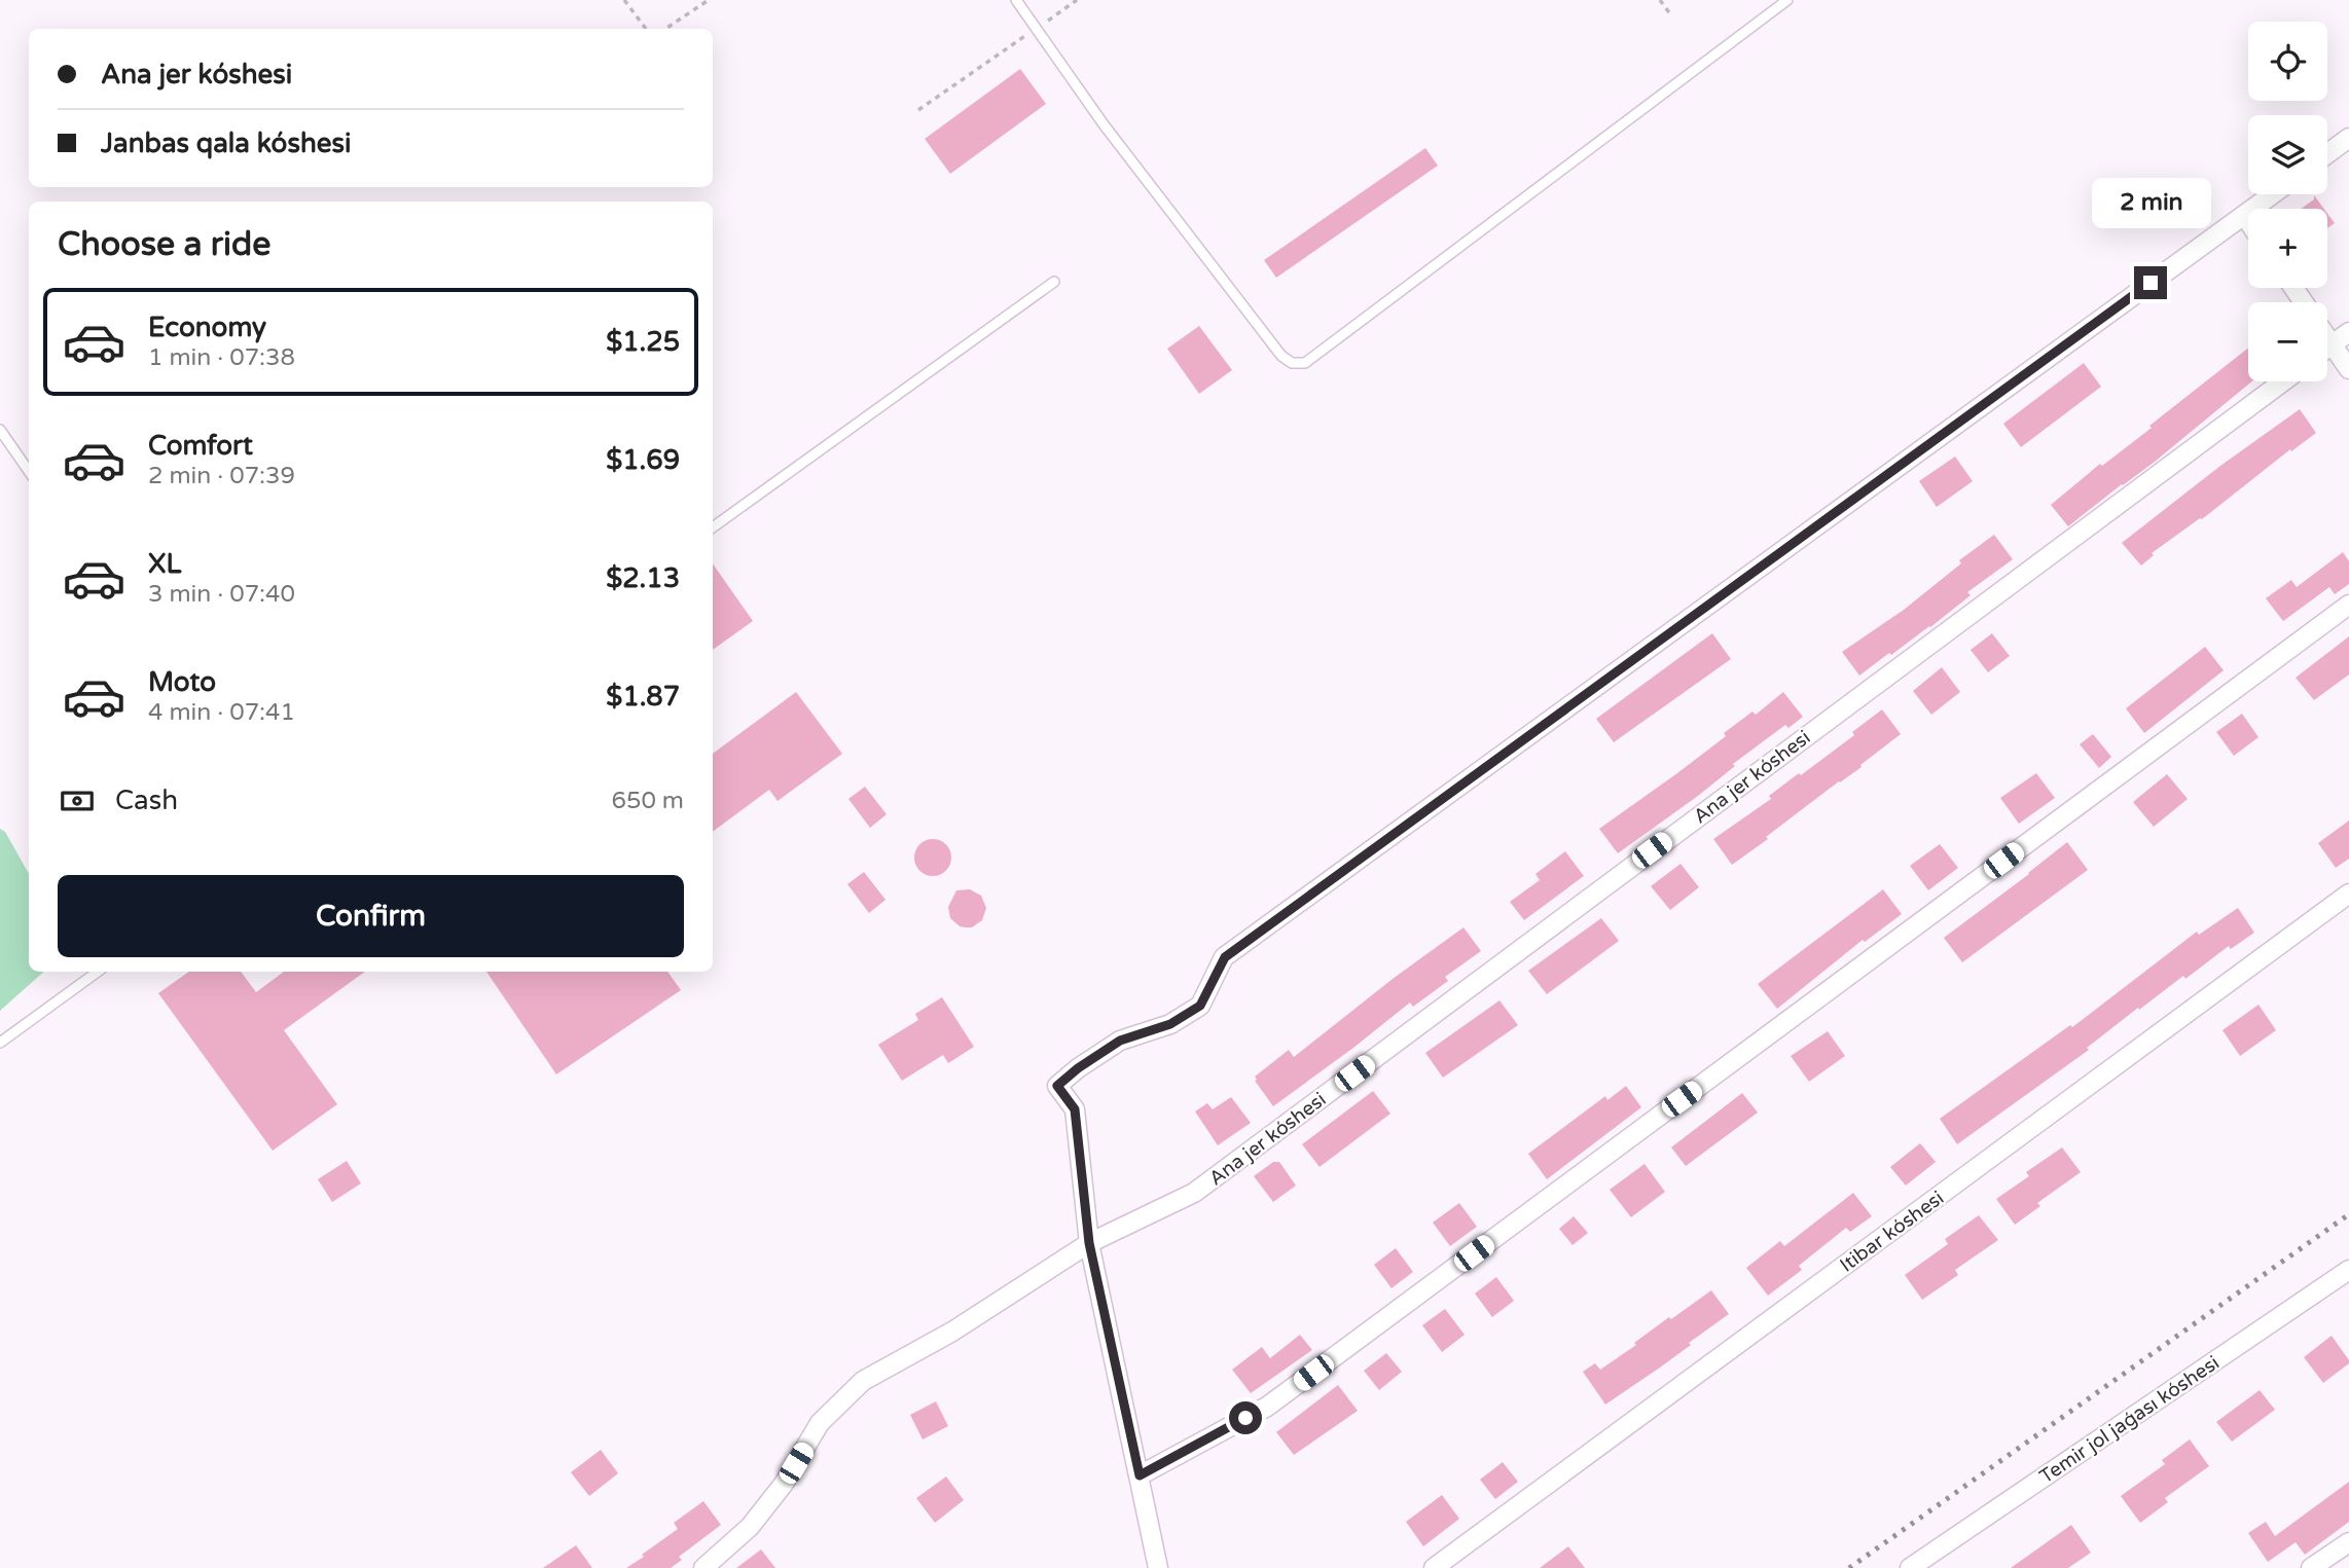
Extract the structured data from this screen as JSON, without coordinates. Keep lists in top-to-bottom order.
{
  "streets": {
    "street": ["Ana jer kóshesi", "Itibar kóshesi", "Temir jol jaǵası kóshesi"]
  },
  "page": {
    "map_buttons": ["+", "−"],
    "banner": ["Ana jer kóshesi", "Janbas qala kóshesi"],
    "bubble": "2 min",
    "heading": "Choose a ride",
    "list": [
      {
        "name": "Economy",
        "note": "1 min · 07:38",
        "value": "$1.25"
      },
      {
        "name": "Comfort",
        "note": "2 min · 07:39",
        "value": "$1.69"
      },
      {
        "name": "XL",
        "note": "3 min · 07:40",
        "value": "$2.13"
      },
      {
        "name": "Moto",
        "note": "4 min · 07:41",
        "value": "$1.87"
      }
    ],
    "pay": ["Cash", "650 m"],
    "buttons": "Confirm"
  }
}
